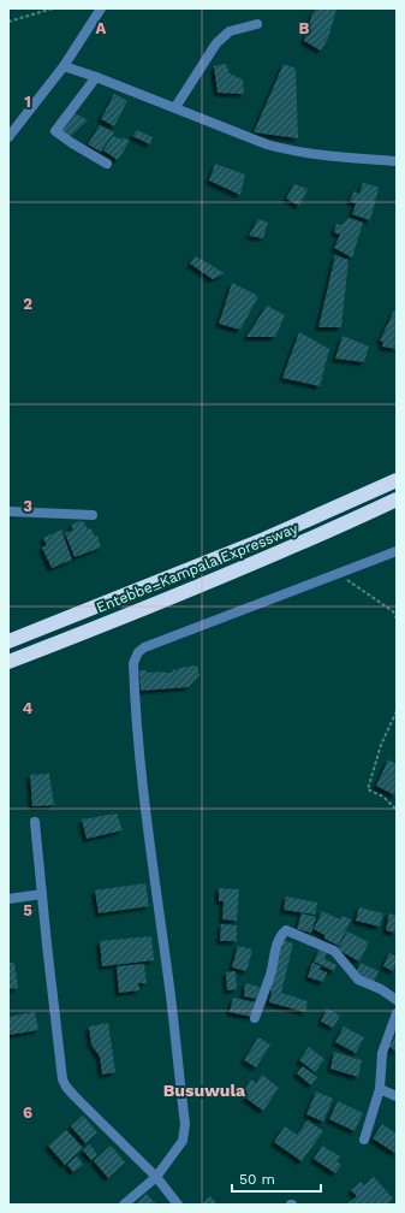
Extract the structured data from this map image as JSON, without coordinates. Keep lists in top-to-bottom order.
{
  "streets": {
    "highway": ["Entebbe–Kampala Expressway"]
  },
  "districts": ["Busuwula"],
  "scale_bar": "50 m",
  "grid": {
    "columns": ["A", "B"],
    "rows": [
      "1",
      "2",
      "3",
      "4",
      "5",
      "6"
    ]
  }
}
